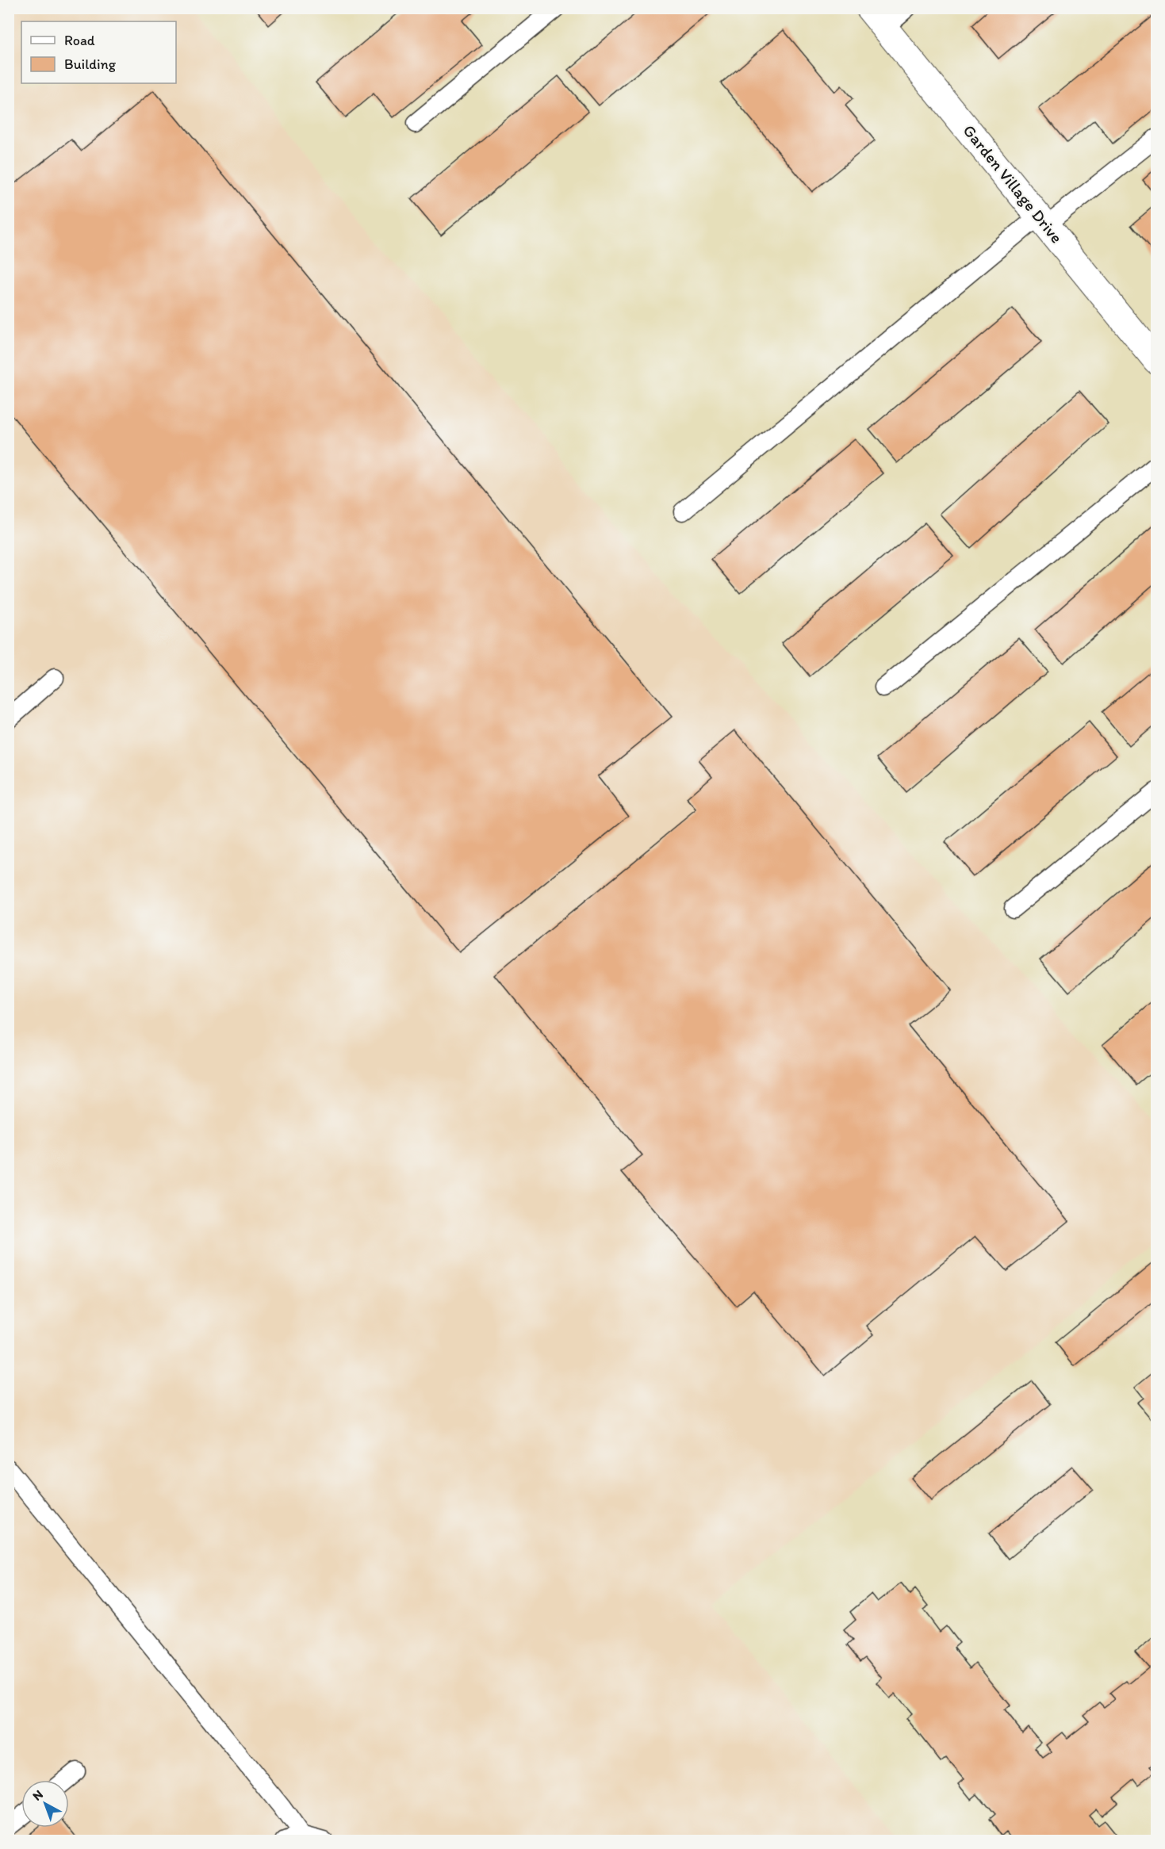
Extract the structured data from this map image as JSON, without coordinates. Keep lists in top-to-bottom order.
{
  "streets": {
    "street": ["Garden Village Drive"]
  },
  "legend": ["Road", "Building"],
  "north": "top left"
}
